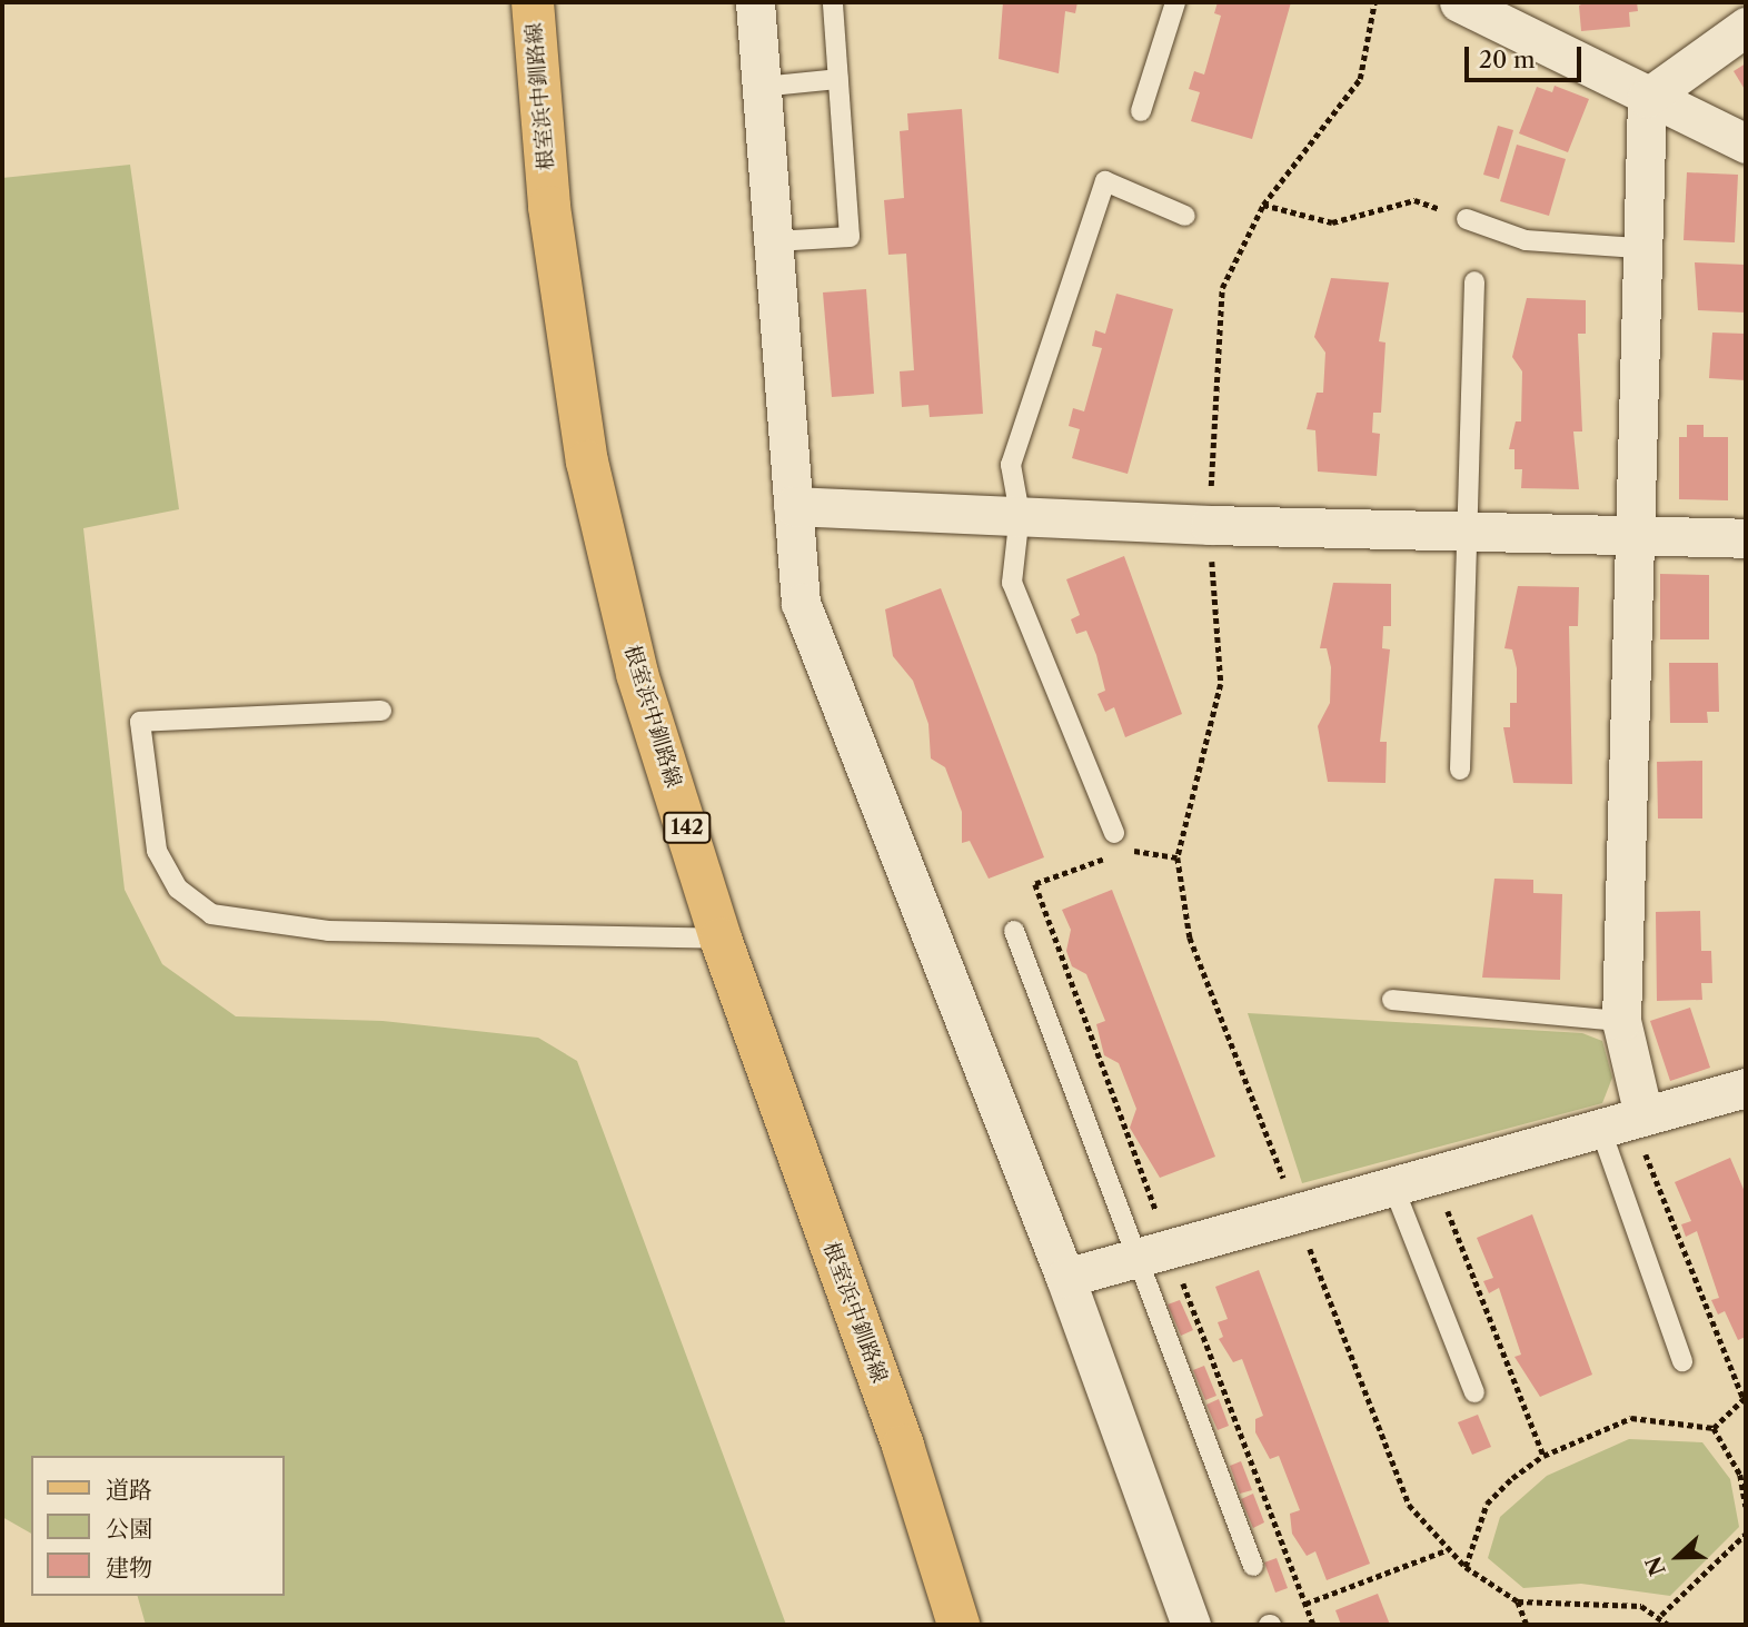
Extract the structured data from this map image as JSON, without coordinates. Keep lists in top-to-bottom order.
{
  "streets": {
    "main road": ["根室浜中釧路線", "142"]
  },
  "legend": ["道路", "公園", "建物"],
  "scale_bar": "20 m",
  "north": "left"
}
